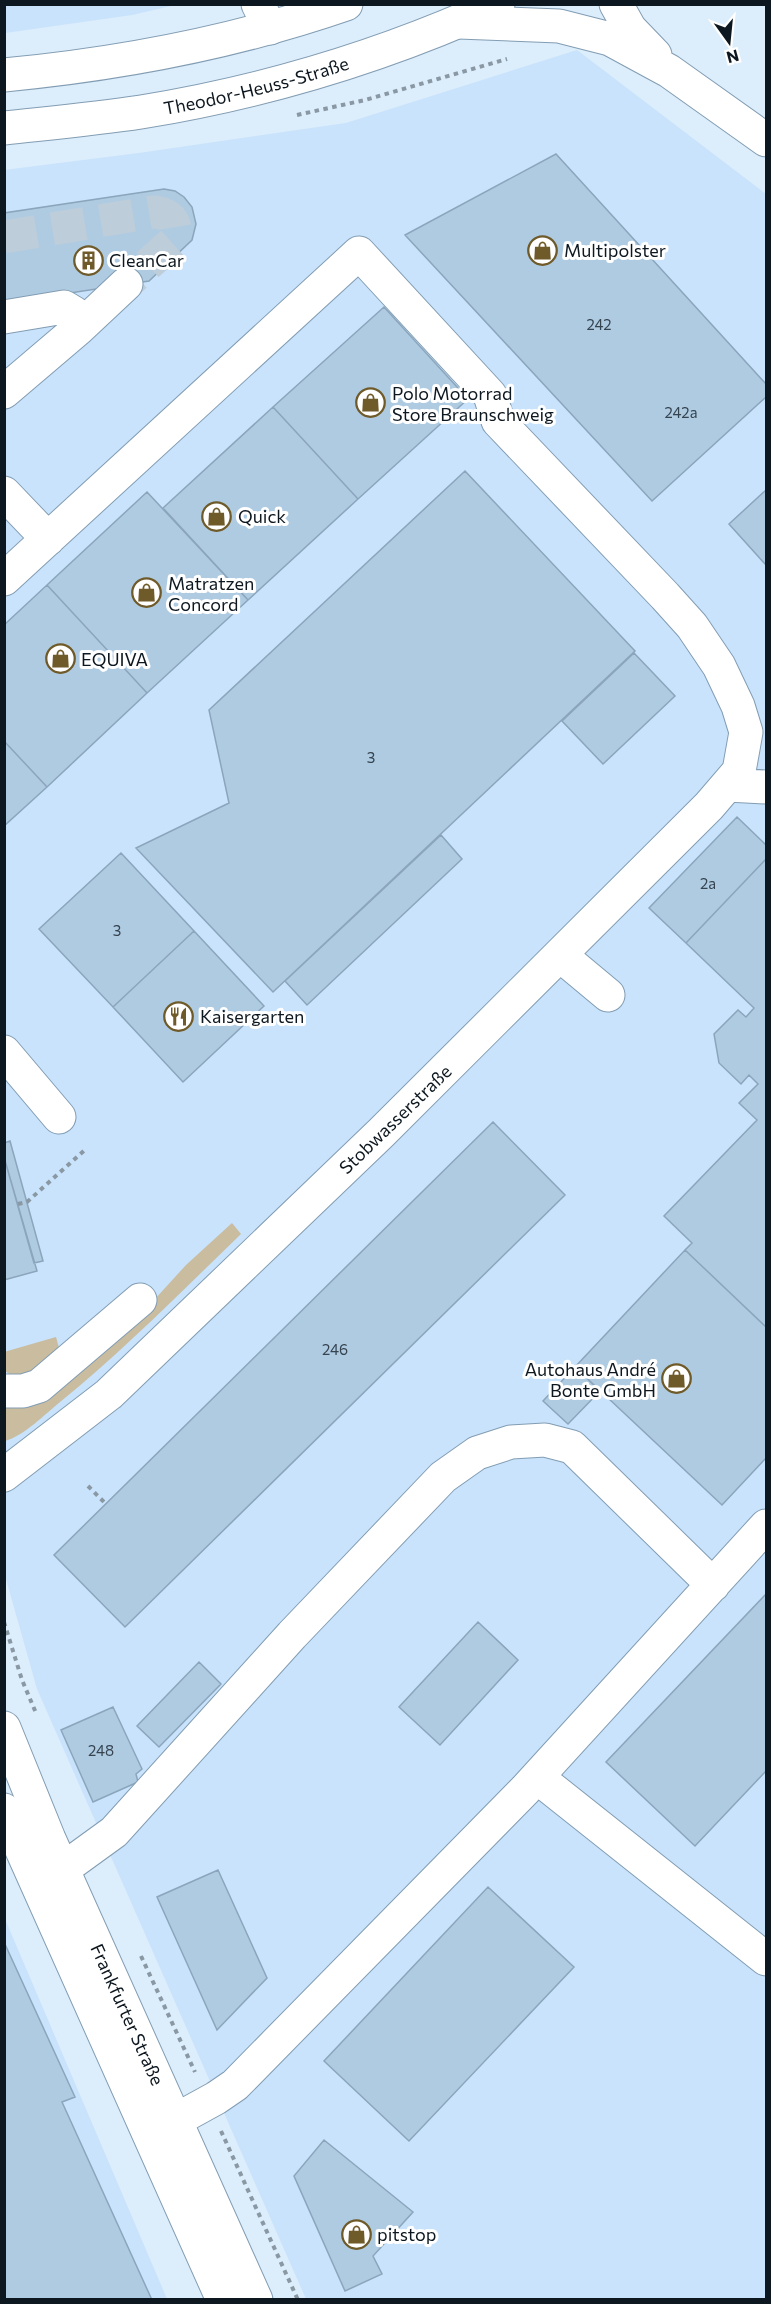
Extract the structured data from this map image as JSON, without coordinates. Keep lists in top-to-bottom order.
{
  "streets": {
    "main road": ["Theodor-Heuss-Straße", "Stobwasserstraße", "Frankfurter Straße"]
  },
  "places": {
    "shop": [
      "Multipolster",
      "Polo Motorrad Store Braunschweig",
      "Quick",
      "Matratzen Concord",
      "EQUIVA",
      "Autohaus André Bonte GmbH",
      "pitstop"
    ],
    "building": ["CleanCar"],
    "restaurant": ["Kaisergarten"]
  },
  "house_numbers": [
    "242",
    "242a",
    "3",
    "2a",
    "3",
    "246",
    "248"
  ],
  "north": "bottom"
}
